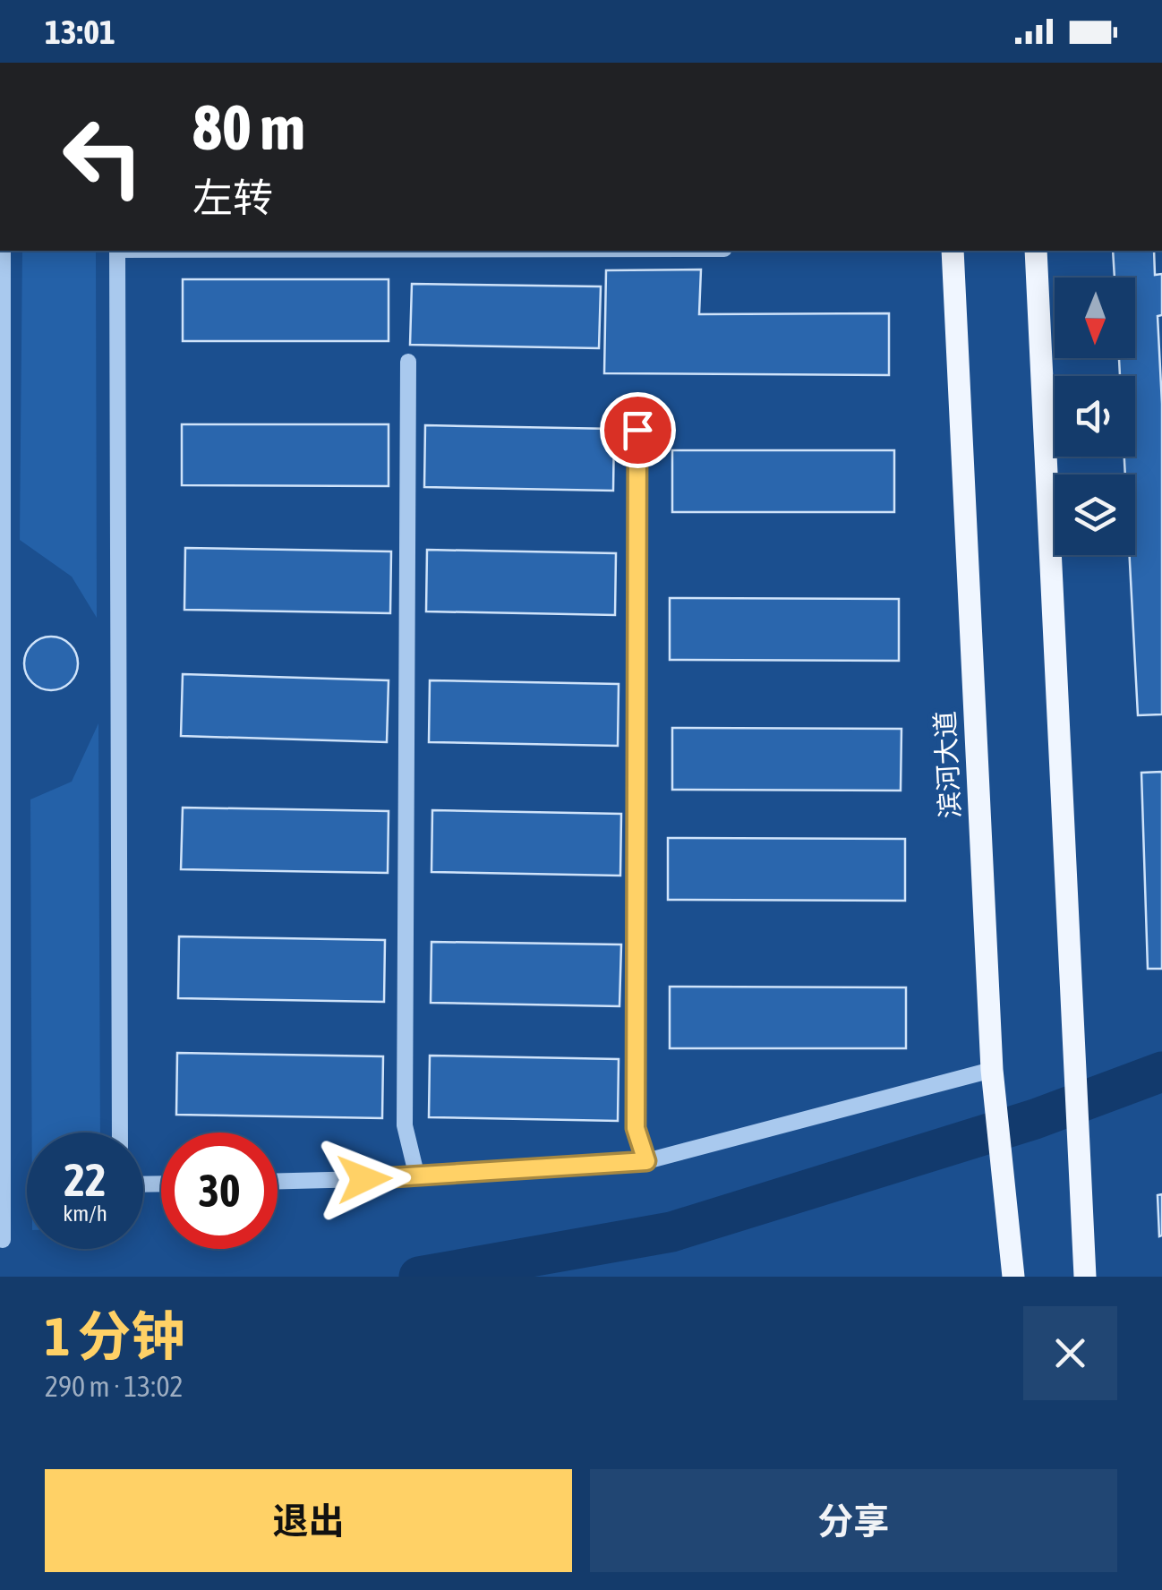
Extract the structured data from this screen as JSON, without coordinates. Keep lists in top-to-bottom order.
{
  "streets": {
    "main road": ["滨河大道"]
  },
  "north": "bottom",
  "page": {
    "status": "13:01",
    "turn": ["80 m", "左转"],
    "speed": "22 km/h",
    "limit": "30",
    "heading": ["1 分钟", "290 m · 13:02"],
    "buttons": ["退出", "分享"]
  }
}
